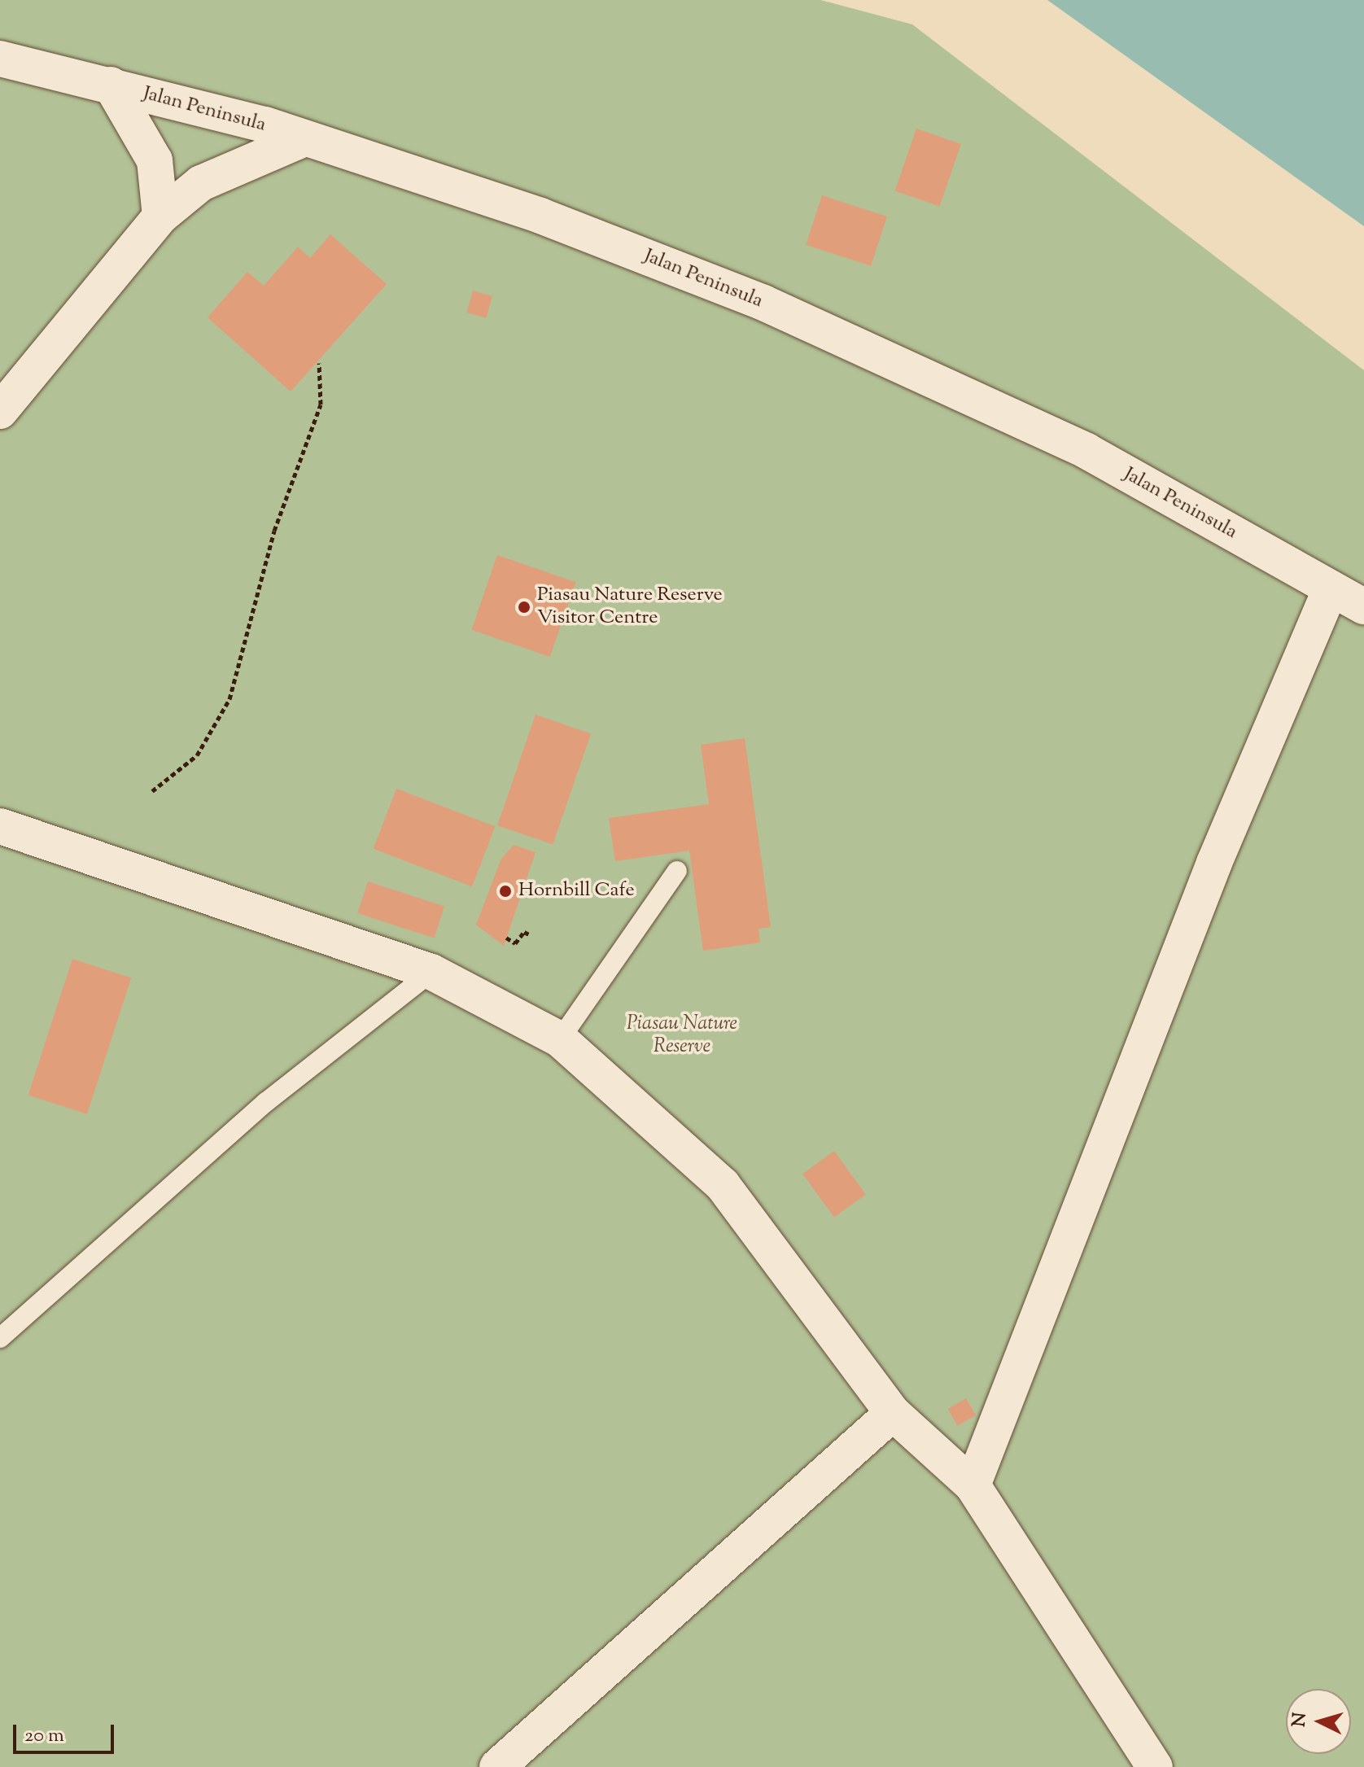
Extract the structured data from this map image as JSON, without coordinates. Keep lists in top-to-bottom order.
{
  "streets": {
    "street": ["Jalan Peninsula"]
  },
  "parks": ["Piasau Nature Reserve"],
  "places": ["Piasau Nature Reserve Visitor Centre", "Hornbill Cafe"],
  "scale_bar": "20 m",
  "north": "left"
}
